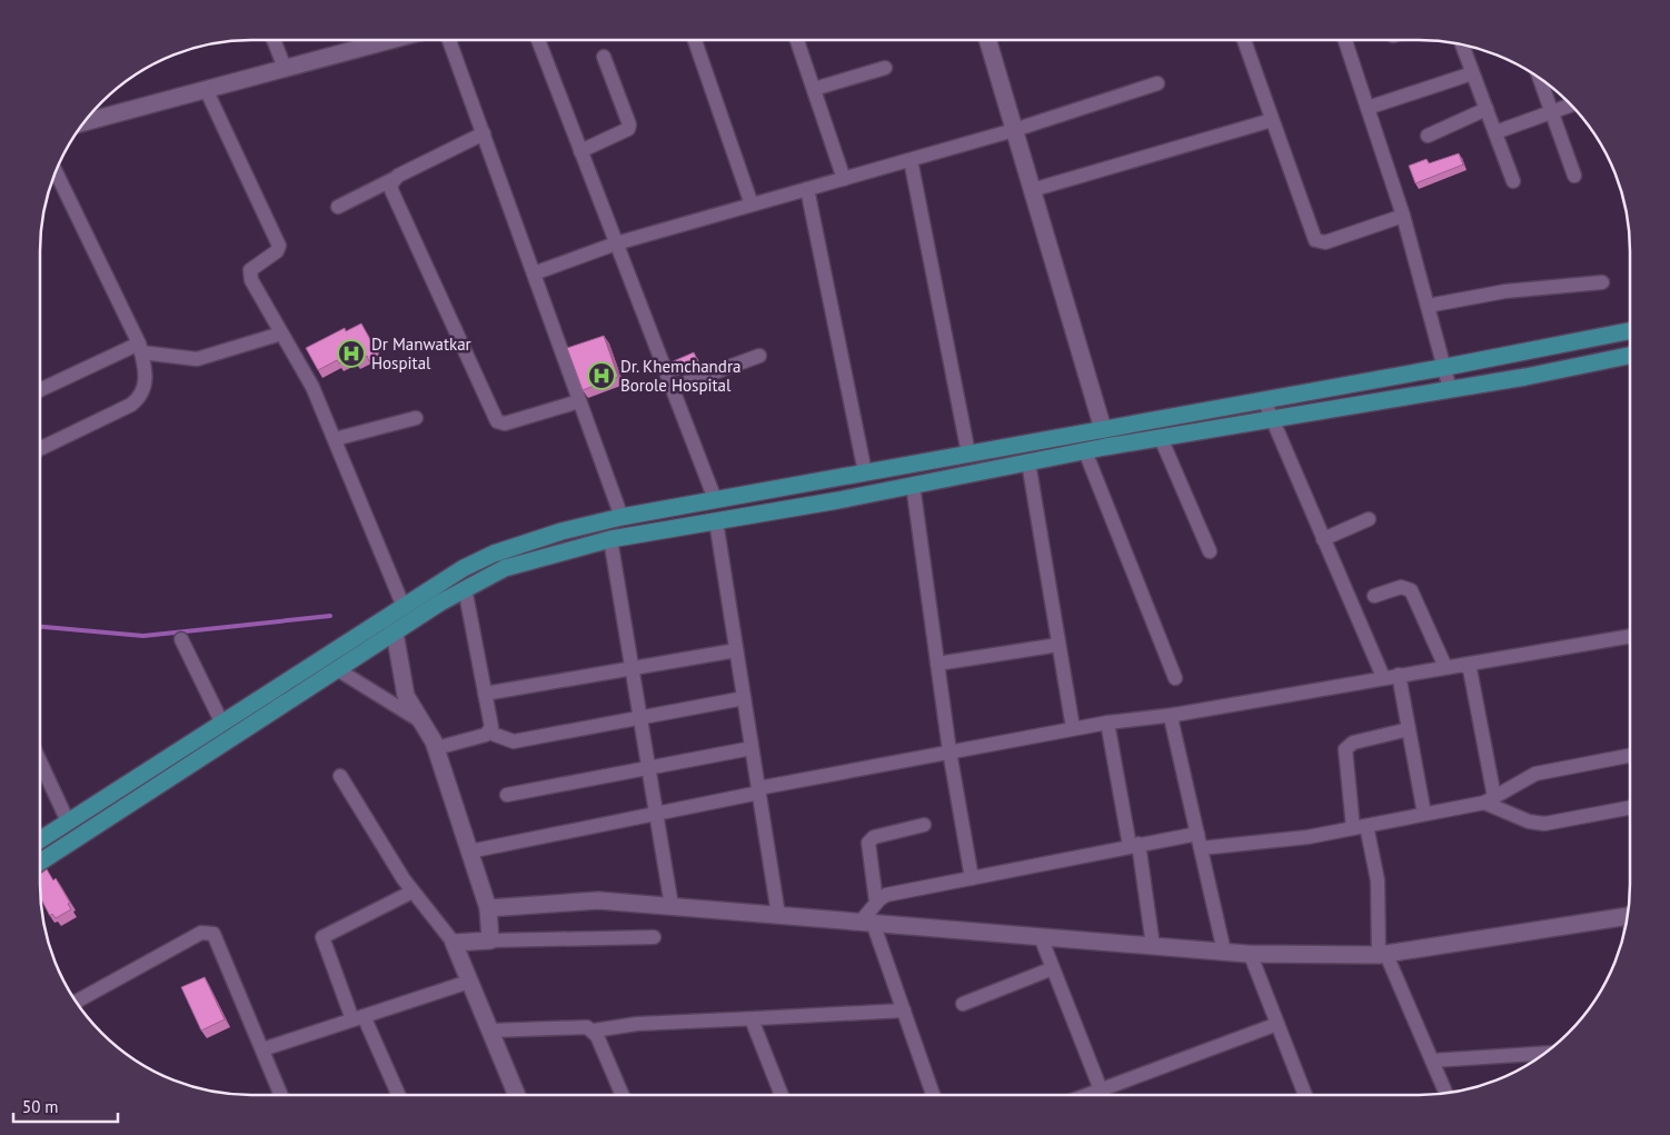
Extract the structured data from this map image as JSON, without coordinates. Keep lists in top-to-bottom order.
{
  "places": {
    "hospital": ["Dr Manwatkar Hospital", "Dr. Khemchandra Borole Hospital"]
  },
  "scale_bar": "50 m"
}
